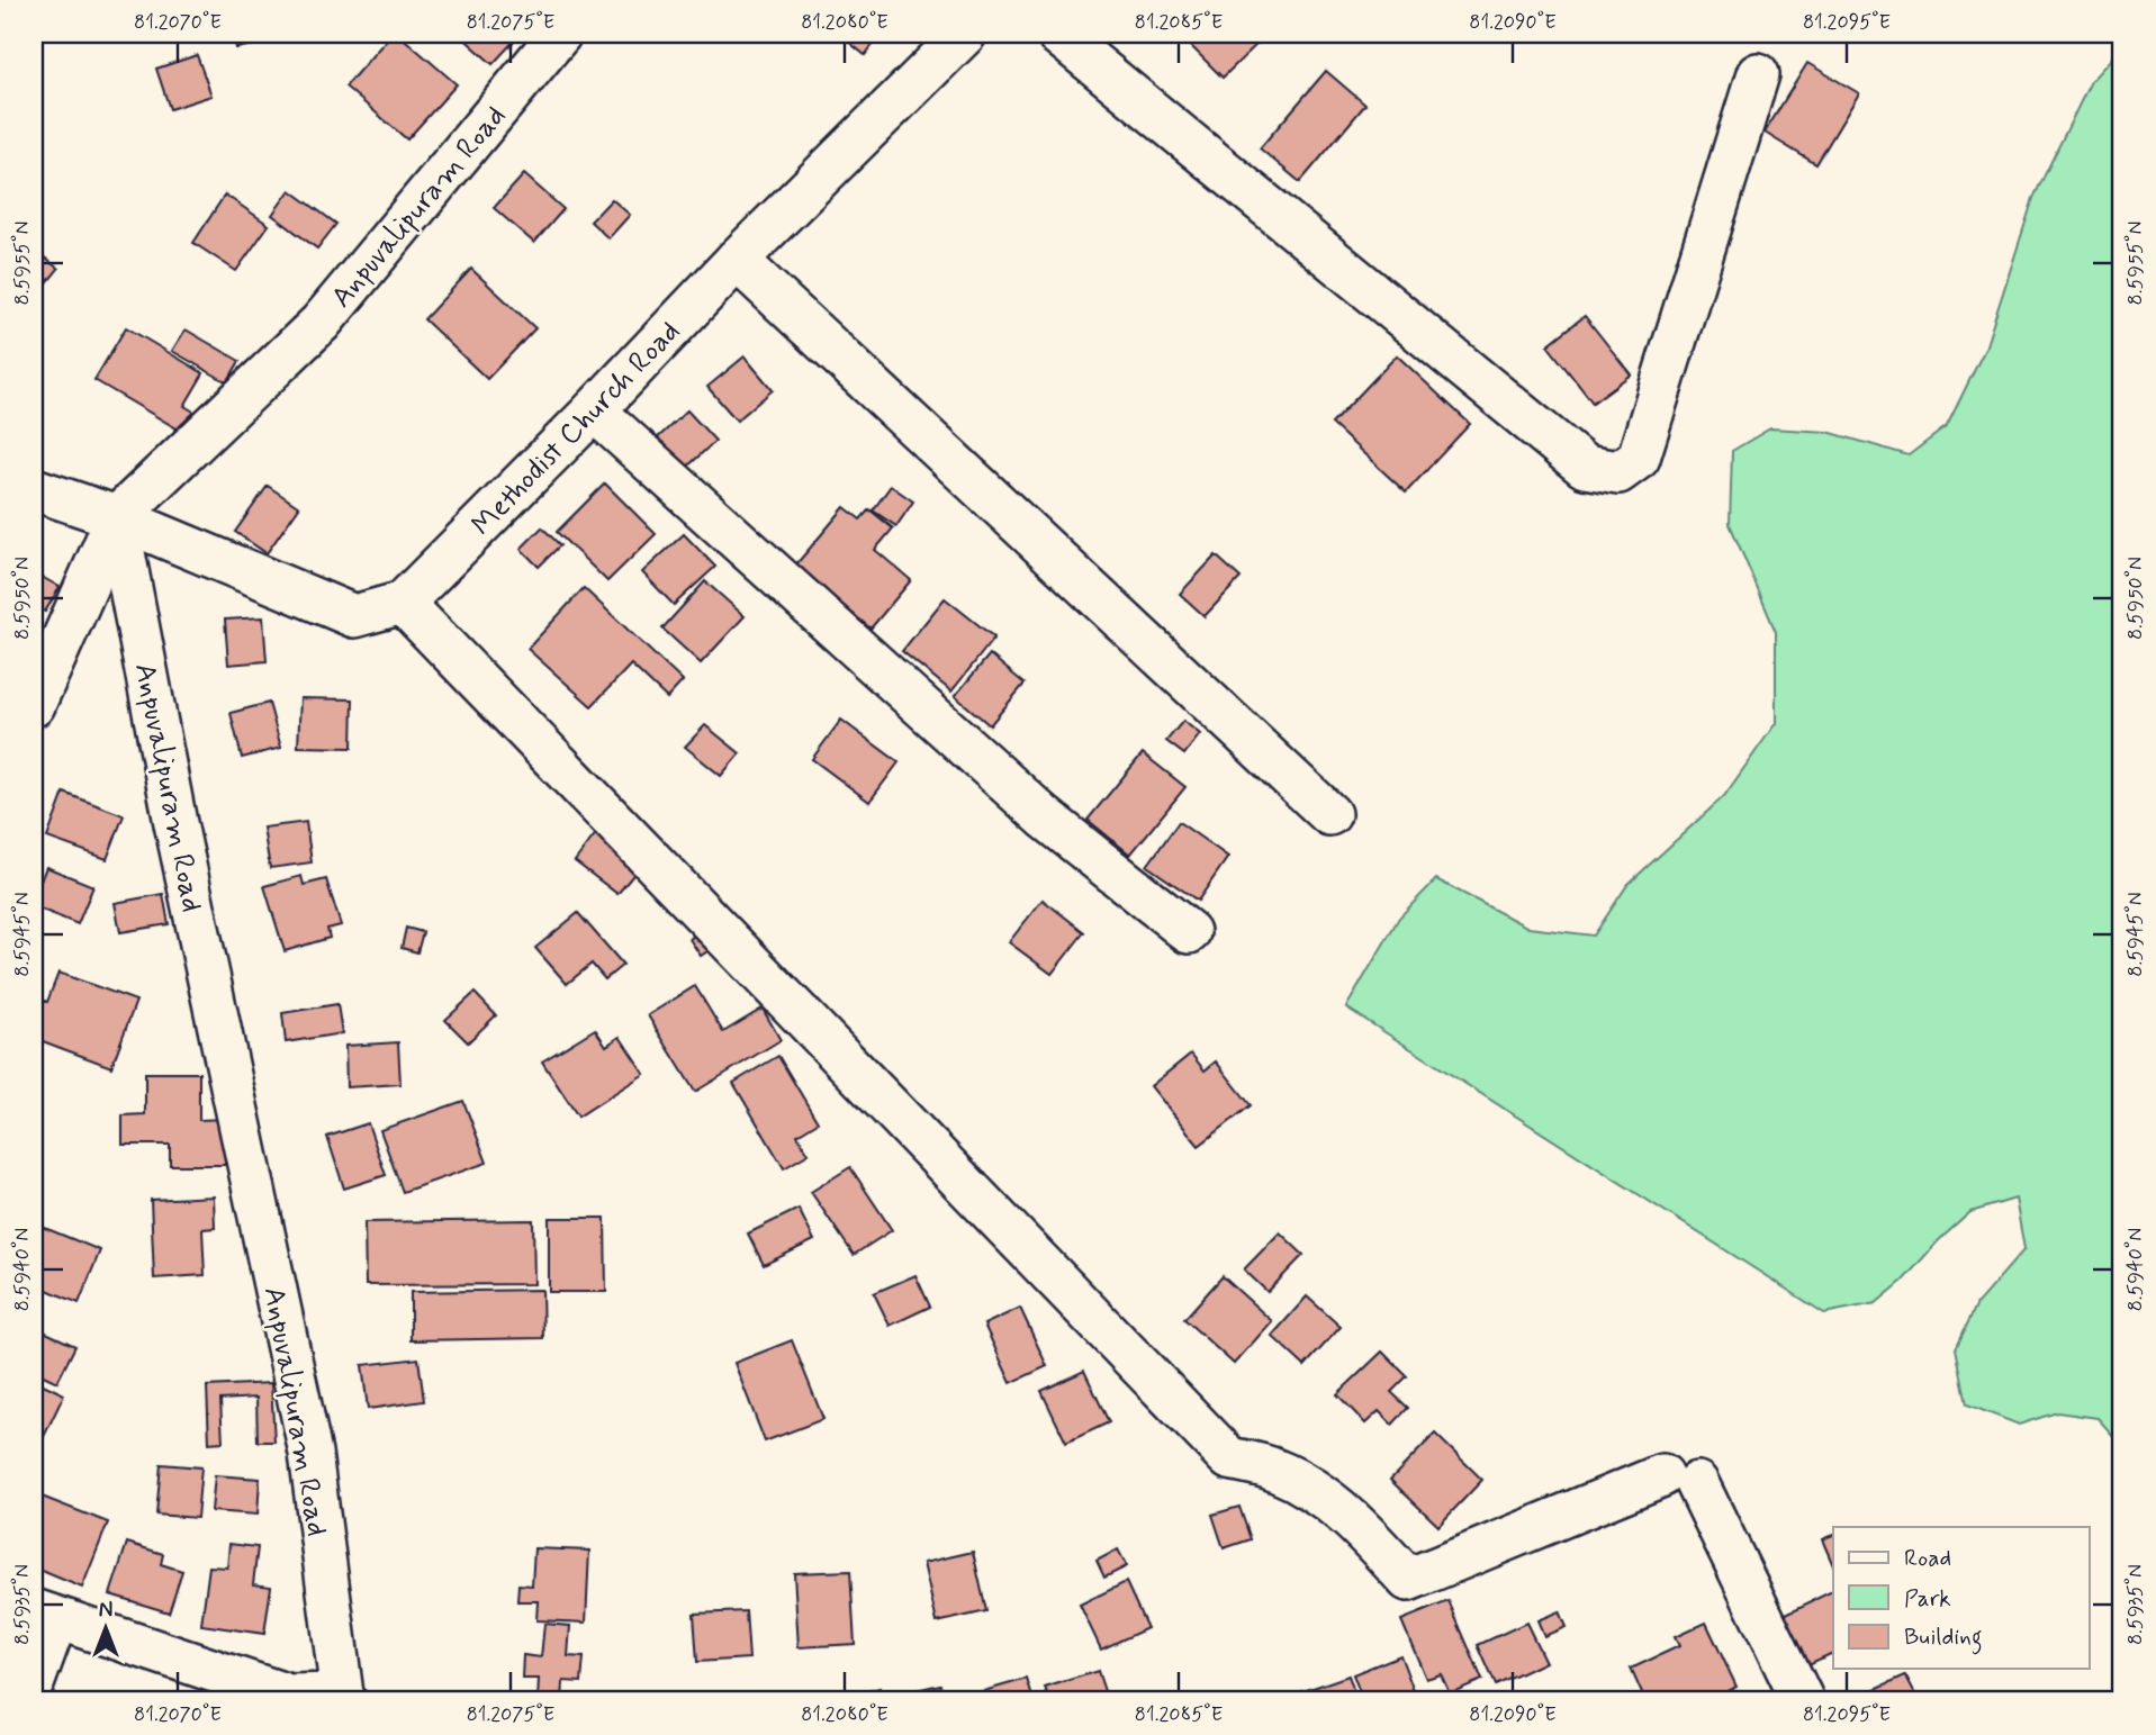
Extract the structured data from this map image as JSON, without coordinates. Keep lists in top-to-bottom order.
{
  "streets": {
    "street": ["Anpuvalipuram Road", "Methodist Church Road"]
  },
  "crossings": [
    ["Anpuvalipuram Road", "Methodist Church Road"]
  ],
  "legend": ["Road", "Park", "Building"],
  "north": "top",
  "coordinates": [
    "81.2070°E",
    "81.2075°E",
    "81.2080°E",
    "81.2085°E",
    "81.2090°E",
    "81.2095°E",
    "8.5955°N",
    "8.5950°N",
    "8.5945°N",
    "8.5940°N",
    "8.5935°N"
  ]
}
